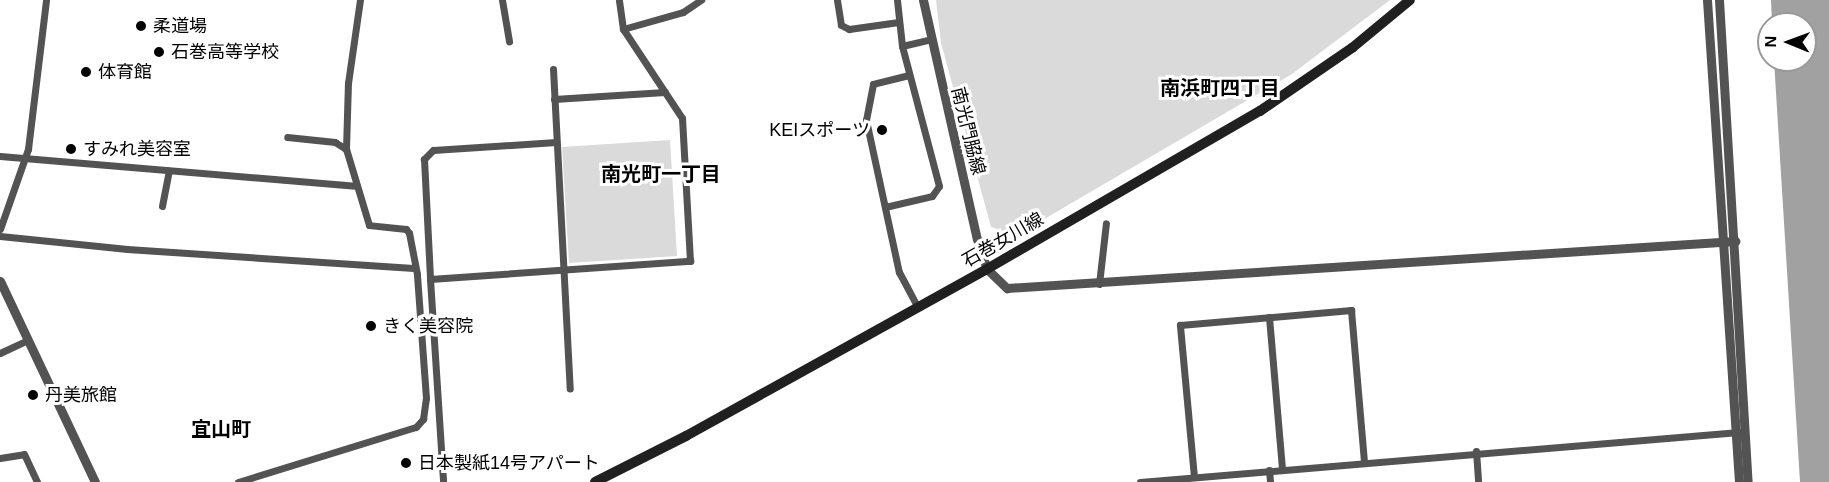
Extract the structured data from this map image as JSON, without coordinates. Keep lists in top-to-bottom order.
{
  "streets": {
    "main road": ["石巻女川線"],
    "street": ["南光門脇線"]
  },
  "crossings": [
    ["南光門脇線", "石巻女川線"]
  ],
  "districts": ["南浜町四丁目", "南光町一丁目", "宜山町"],
  "places": [
    "柔道場",
    "石巻高等学校",
    "体育館",
    "KEIスポーツ",
    "すみれ美容室",
    "きく美容院",
    "丹美旅館",
    "日本製紙14号アパート"
  ],
  "north": "left"
}
